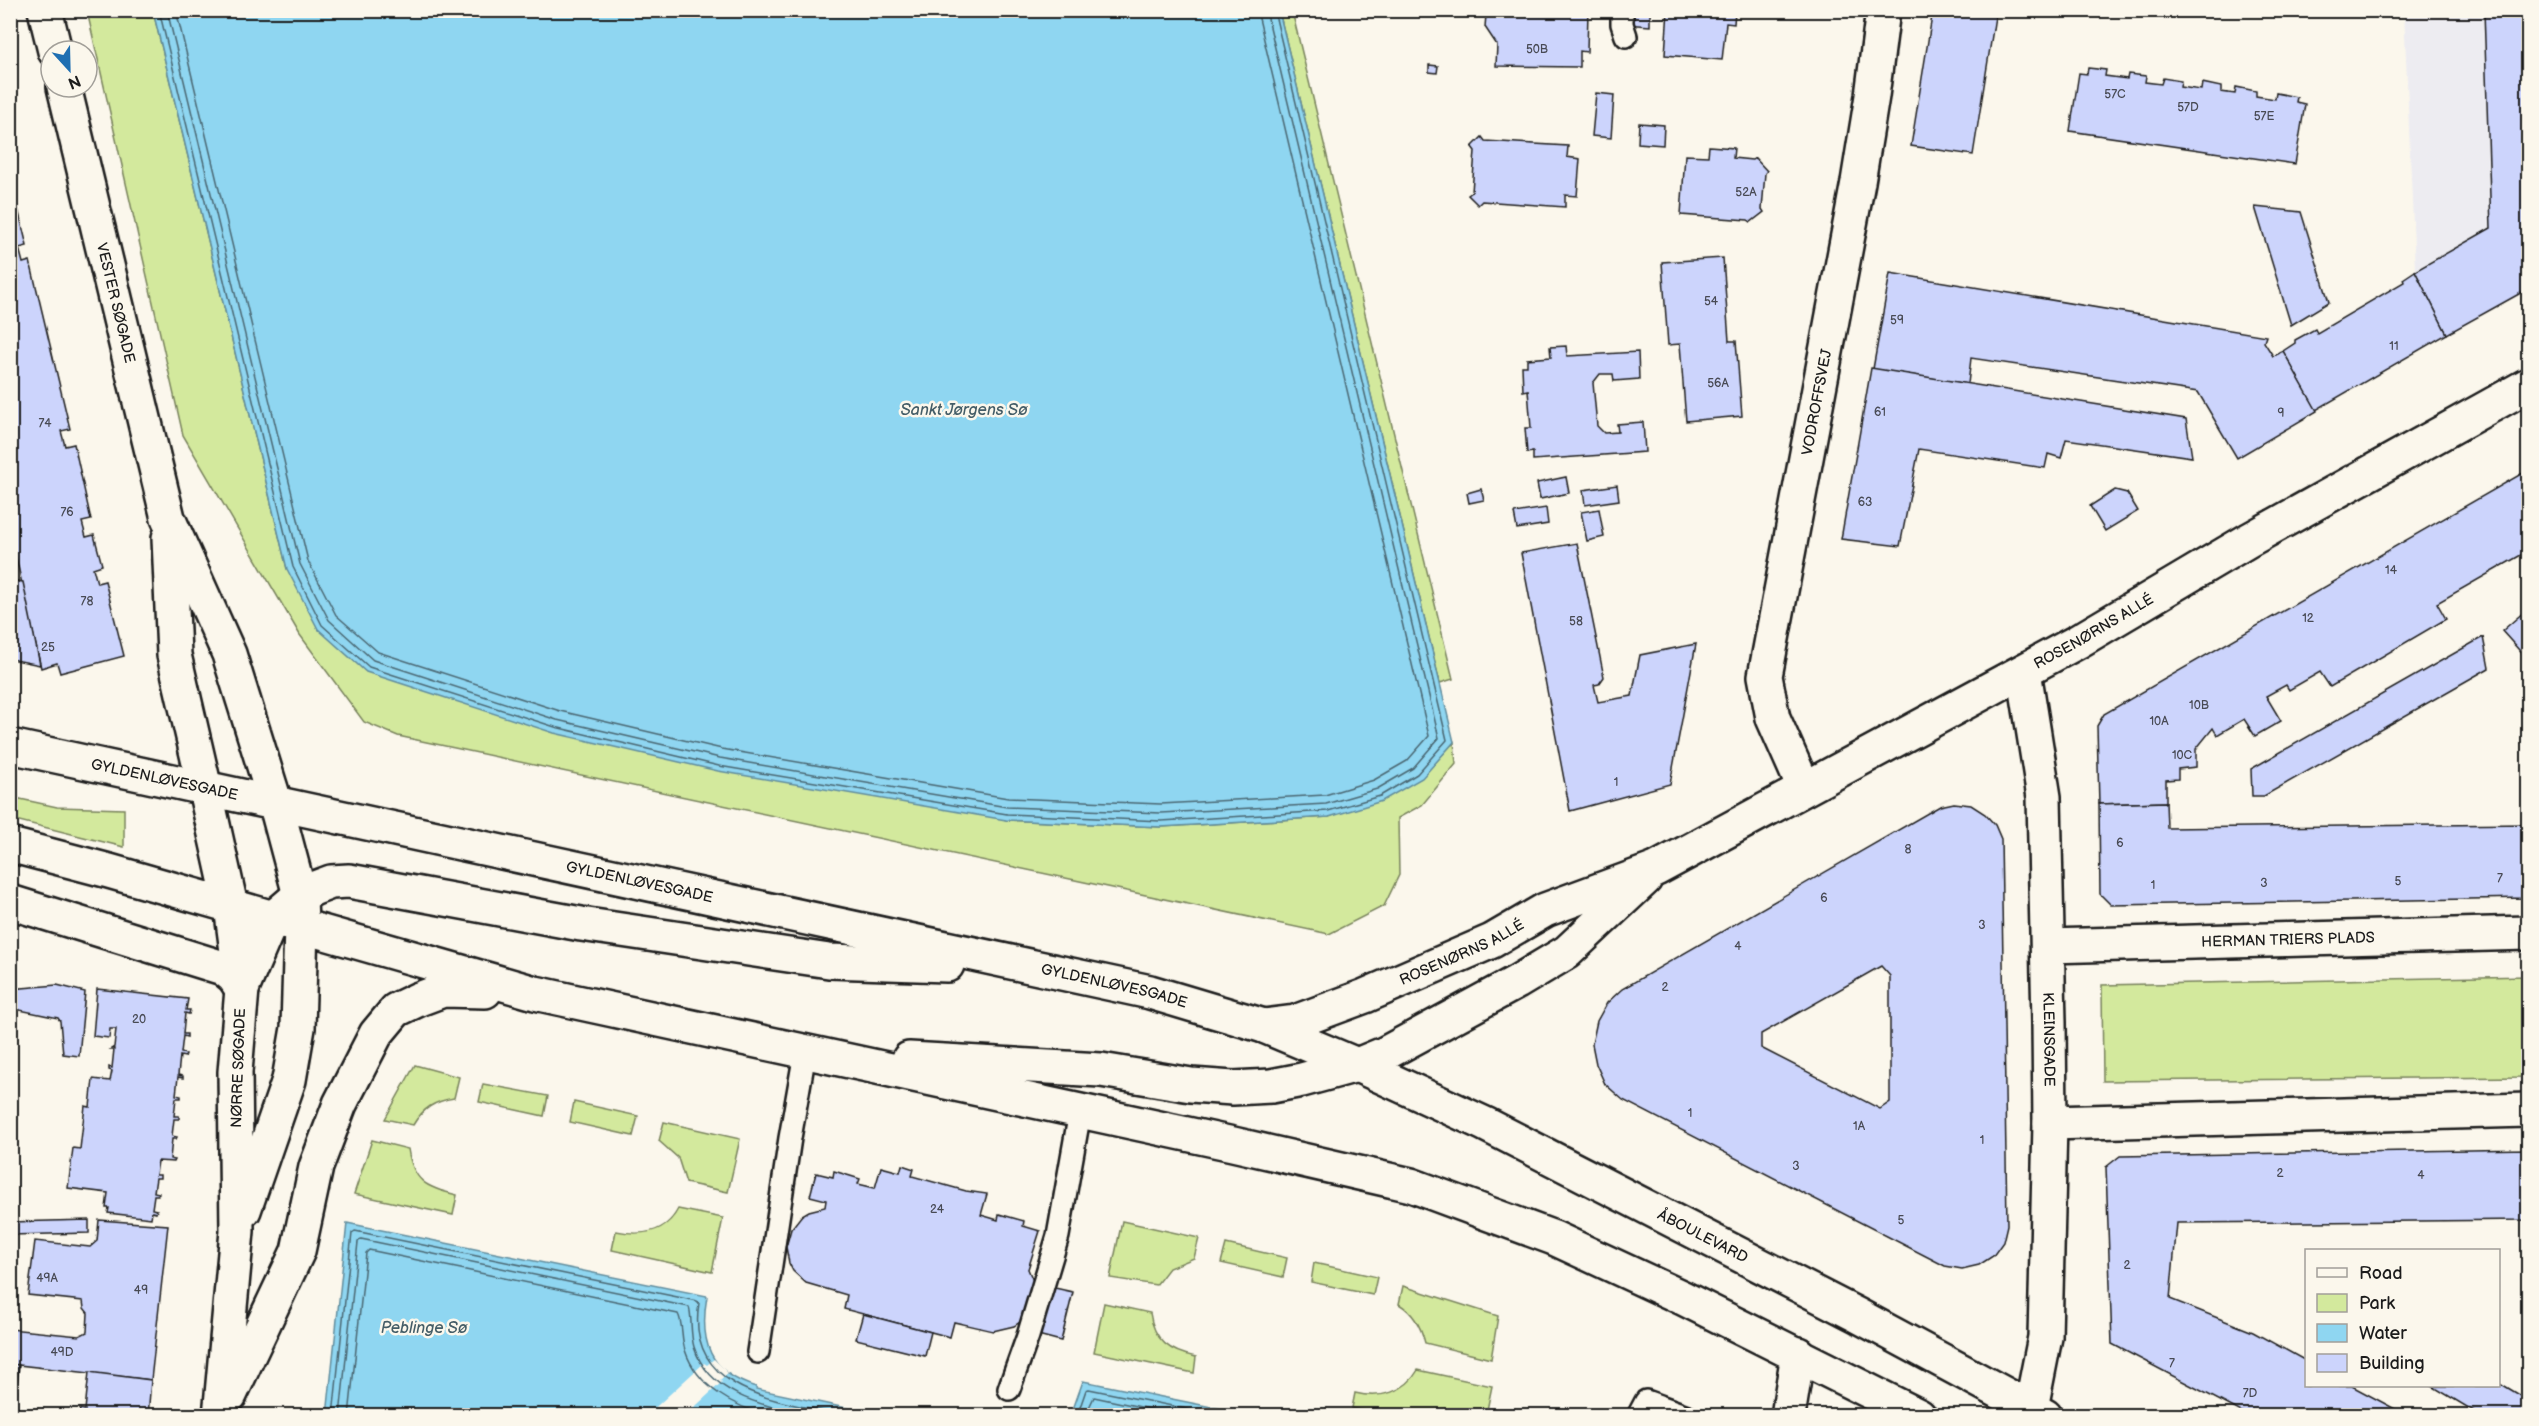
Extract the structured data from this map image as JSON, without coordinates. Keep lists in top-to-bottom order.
{
  "streets": {
    "street": [
      "VESTER SØGADE",
      "VODROFFSVEJ",
      "ROSENØRNS ALLÉ",
      "GYLDENLØVESGADE",
      "HERMAN TRIERS PLADS",
      "KLEINSGADE",
      "NØRRE SØGADE",
      "ÅBOULEVARD"
    ]
  },
  "crossings": [
    ["VESTER SØGADE", "GYLDENLØVESGADE"],
    ["VESTER SØGADE", "NØRRE SØGADE"],
    ["VODROFFSVEJ", "ROSENØRNS ALLÉ"],
    ["ROSENØRNS ALLÉ", "GYLDENLØVESGADE"],
    ["ROSENØRNS ALLÉ", "KLEINSGADE"],
    ["ROSENØRNS ALLÉ", "ÅBOULEVARD"],
    ["GYLDENLØVESGADE", "NØRRE SØGADE"],
    ["GYLDENLØVESGADE", "ÅBOULEVARD"],
    ["HERMAN TRIERS PLADS", "KLEINSGADE"],
    ["KLEINSGADE", "ÅBOULEVARD"]
  ],
  "water": ["Sankt Jørgens Sø", "Peblinge Sø"],
  "house_numbers": [
    "50B",
    "57C",
    "57D",
    "57E",
    "52A",
    "54",
    "59",
    "11",
    "56A",
    "61",
    "9",
    "74",
    "63",
    "76",
    "14",
    "78",
    "12",
    "58",
    "25",
    "10B",
    "10A",
    "10C",
    "1",
    "6",
    "8",
    "7",
    "5",
    "3",
    "1",
    "6",
    "3",
    "4",
    "2",
    "20",
    "1",
    "1A",
    "1",
    "3",
    "2",
    "4",
    "24",
    "5",
    "2",
    "49A",
    "49",
    "49D",
    "7",
    "7D"
  ],
  "legend": [
    "Road",
    "Park",
    "Water",
    "Building"
  ],
  "north": "bottom"
}
